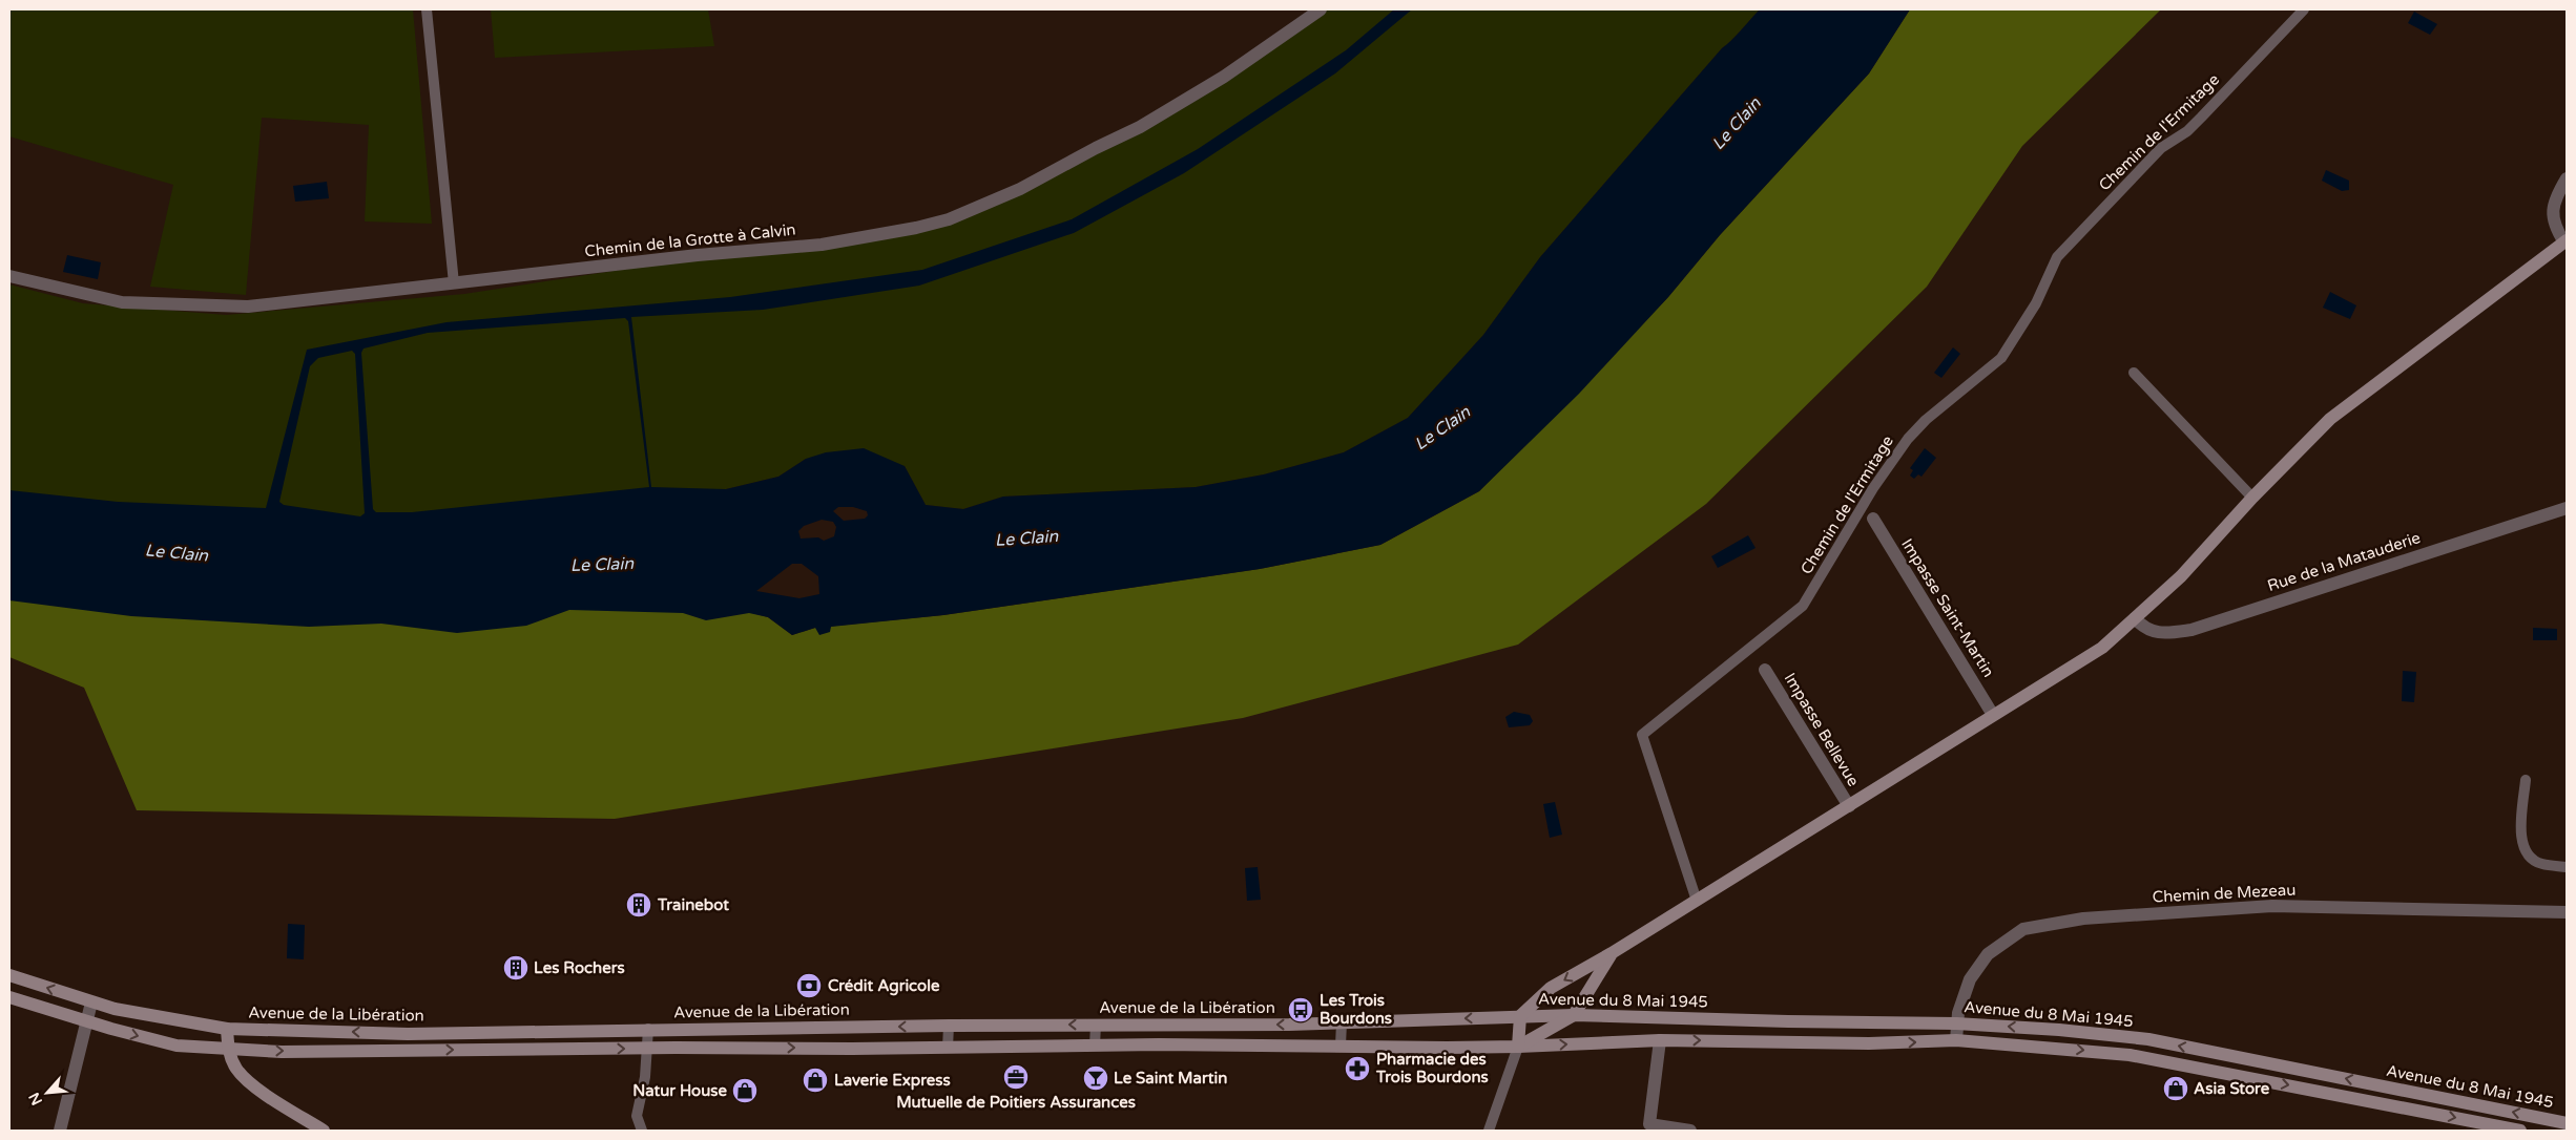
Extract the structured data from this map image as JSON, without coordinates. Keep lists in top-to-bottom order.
{
  "streets": {
    "main road": ["Avenue du 8 Mai 1945", "Avenue de la Libération"],
    "street": [
      "Chemin de la Grotte à Calvin",
      "Rue de la Matauderie",
      "Impasse Saint-Martin",
      "Impasse Bellevue",
      "Chemin de Mezeau"
    ],
    "lane": ["Chemin de l'Ermitage"]
  },
  "crossings": [
    ["Chemin de Mezeau", "Avenue du 8 Mai 1945"],
    ["Avenue du 8 Mai 1945", "Avenue de la Libération"]
  ],
  "water": ["Le Clain"],
  "places": {
    "building": ["Trainebot", "Les Rochers"],
    "bank": ["Crédit Agricole"],
    "bus stop": ["Les Trois Bourdons"],
    "pharmacy": ["Pharmacie des Trois Bourdons"],
    "office": ["Mutuelle de Poitiers Assurances"],
    "bar": ["Le Saint Martin"],
    "shop": ["Laverie Express", "Asia Store", "Natur House"]
  },
  "north": "bottom left"
}
